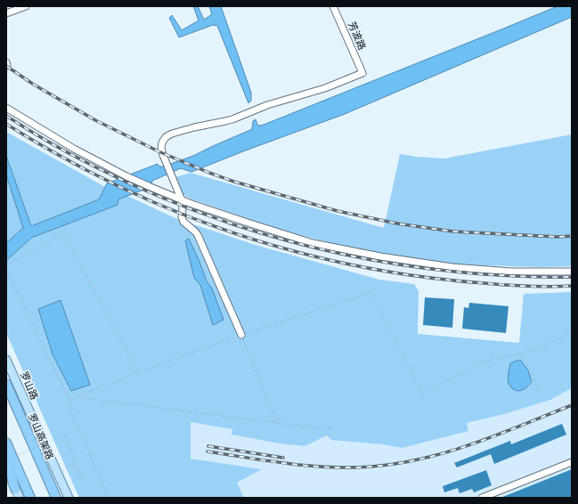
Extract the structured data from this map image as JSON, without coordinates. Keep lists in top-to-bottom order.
{
  "streets": {
    "highway": ["罗山高架路"],
    "main road": ["罗山路"],
    "street": ["芳波路"]
  }
}
